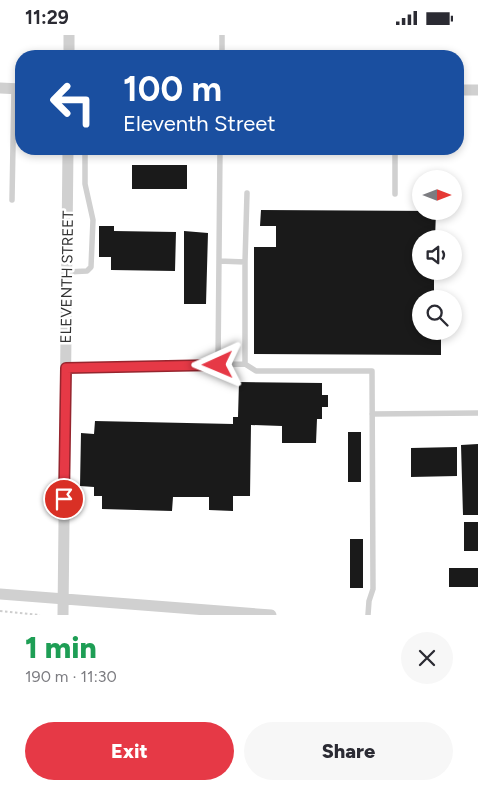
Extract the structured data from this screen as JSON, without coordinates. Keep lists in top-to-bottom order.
{
  "streets": {
    "street": ["ELEVENTH STREET"]
  },
  "north": "right",
  "page": {
    "status": "11:29",
    "turn": ["100 m", "Eleventh Street"],
    "heading": ["1 min", "190 m · 11:30"],
    "buttons": ["Exit", "Share"]
  }
}
